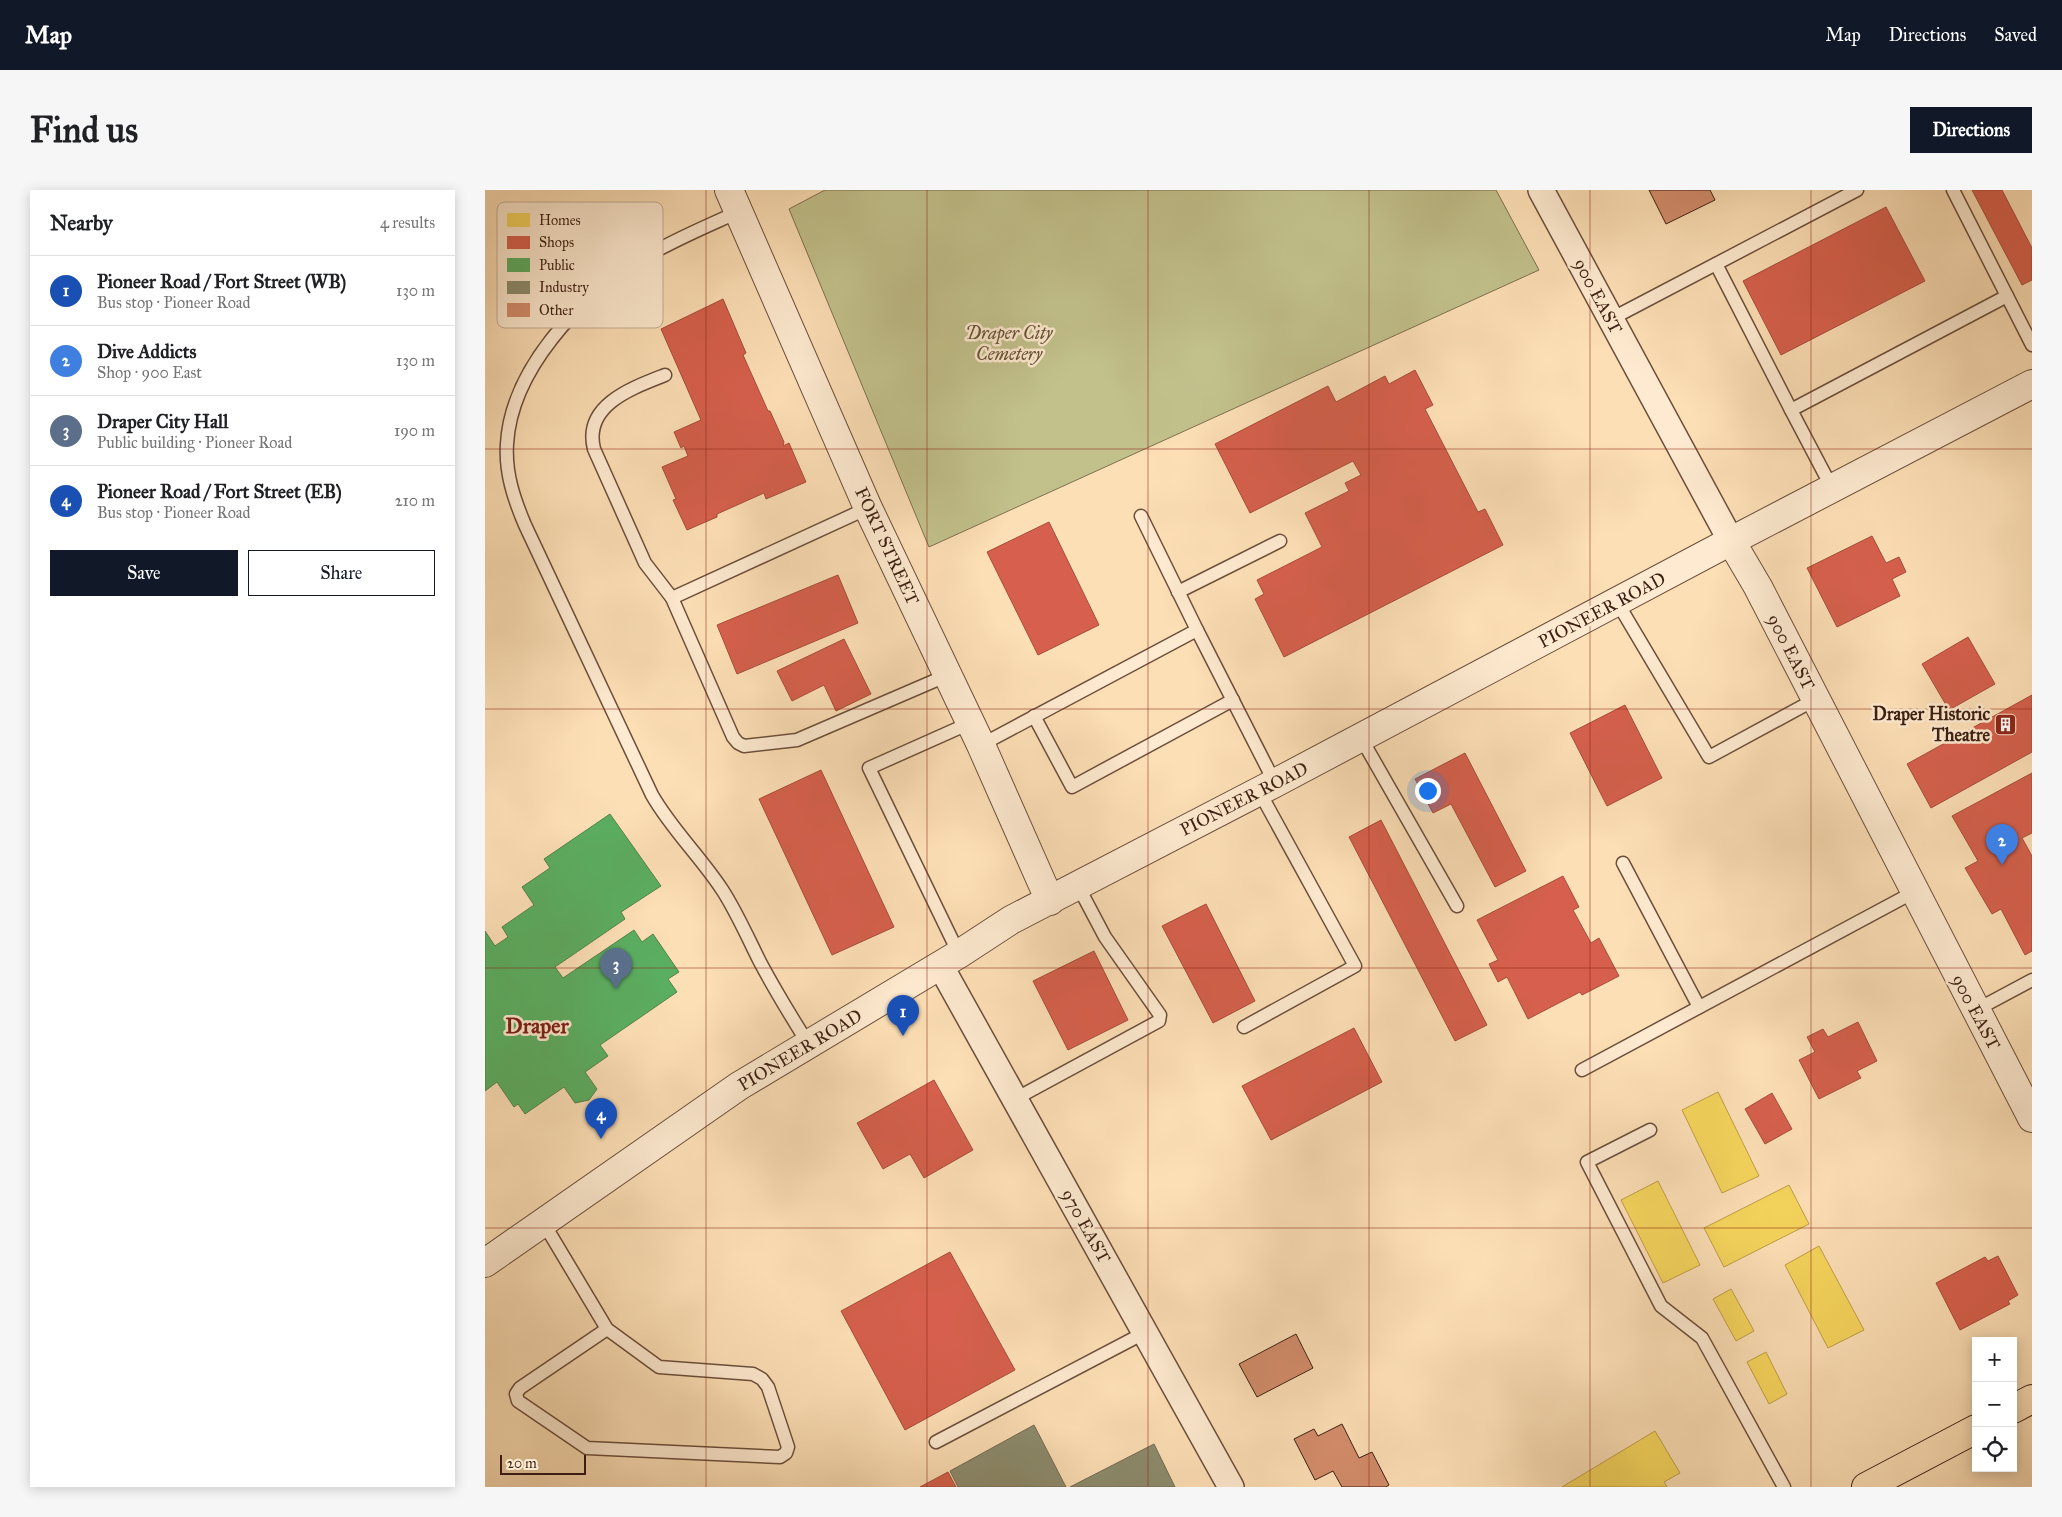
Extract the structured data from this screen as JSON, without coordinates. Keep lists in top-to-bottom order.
{
  "streets": {
    "street": [
      "900 EAST",
      "FORT STREET",
      "PIONEER ROAD",
      "970 EAST"
    ]
  },
  "crossings": [
    ["900 EAST", "PIONEER ROAD"],
    ["FORT STREET", "PIONEER ROAD"],
    ["PIONEER ROAD", "970 EAST"]
  ],
  "districts": ["Draper"],
  "parks": ["Draper City Cemetery"],
  "places": {
    "building": ["Draper Historic Theatre"]
  },
  "legend": [
    "Homes",
    "Shops",
    "Public",
    "Industry",
    "Other"
  ],
  "scale_bar": "20 m",
  "page": {
    "header": "Map",
    "nav": ["Map", "Directions", "Saved"],
    "buttons": [
      "Directions",
      ["Save", "Share"]
    ],
    "title": "Find us",
    "heading": ["Nearby", "4 results"],
    "list": [
      {
        "mark": "1",
        "name": "Pioneer Road / Fort Street (WB)",
        "note": "Bus stop · Pioneer Road",
        "value": "130 m"
      },
      {
        "mark": "2",
        "name": "Dive Addicts",
        "note": "Shop · 900 East",
        "value": "130 m"
      },
      {
        "mark": "3",
        "name": "Draper City Hall",
        "note": "Public building · Pioneer Road",
        "value": "190 m"
      },
      {
        "mark": "4",
        "name": "Pioneer Road / Fort Street (EB)",
        "note": "Bus stop · Pioneer Road",
        "value": "210 m"
      }
    ],
    "pins": [
      "2",
      "3",
      "1",
      "4"
    ],
    "map_buttons": ["+", "−"],
    "scale": "20 m"
  }
}
